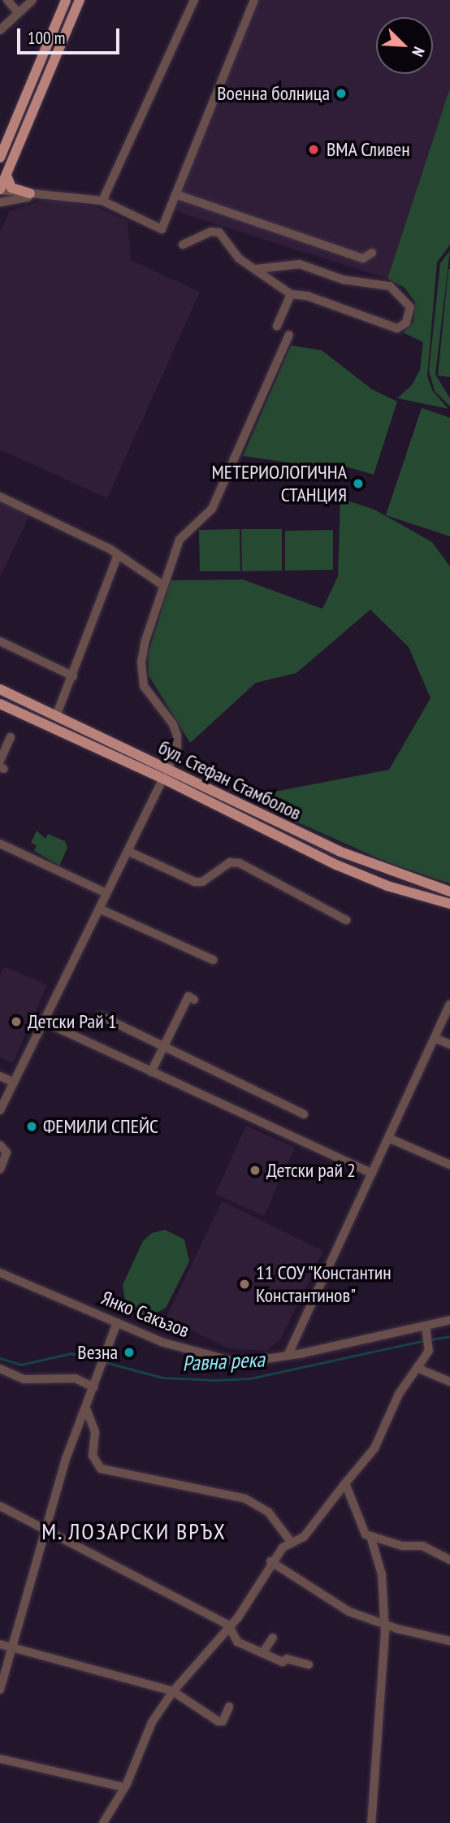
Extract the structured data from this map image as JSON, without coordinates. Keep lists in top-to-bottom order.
{
  "streets": {
    "main road": ["бул. Стефан Стамболов"],
    "street": ["Янко Сакъзов"]
  },
  "districts": ["М. ЛОЗАРСКИ ВРЪХ"],
  "water": ["Равна река"],
  "places": [
    "Военна болница",
    "ВМА Сливен",
    "МЕТЕРИОЛОГИЧНА СТАНЦИЯ",
    "Детски Рай 1",
    "ФЕМИЛИ СПЕЙС",
    "Детски рай 2",
    "11 СОУ \"Константин Константинов\"",
    "Везна"
  ],
  "scale_bar": "100 m",
  "north": "bottom right"
}
